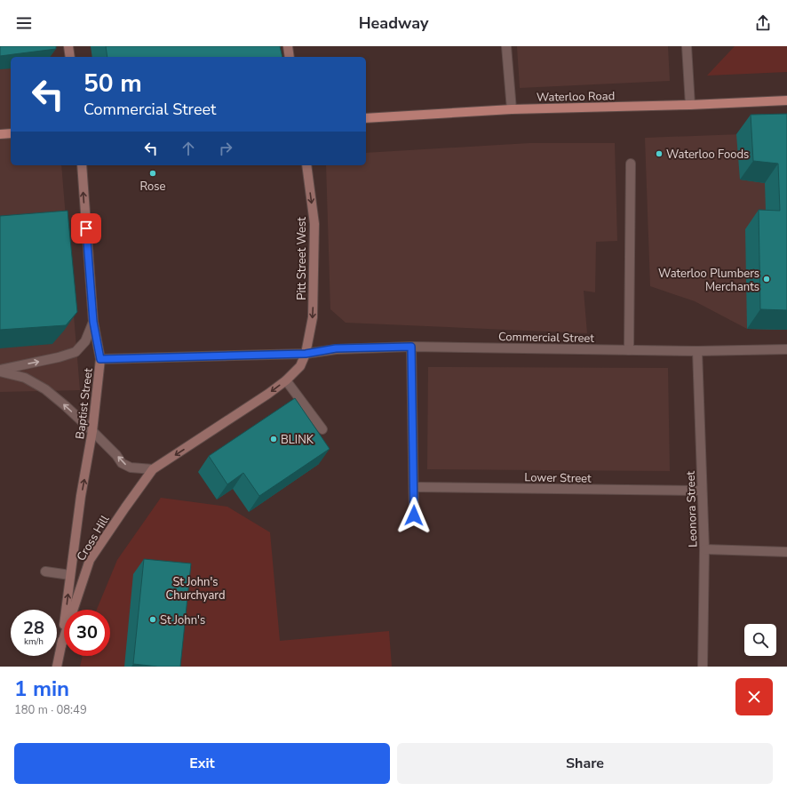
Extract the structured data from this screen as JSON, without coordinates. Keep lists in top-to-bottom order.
{
  "streets": {
    "main road": [
      "Waterloo Road",
      "Pitt Street West",
      "Baptist Street",
      "Cross Hill"
    ],
    "street": ["Commercial Street", "Lower Street", "Leonora Street"]
  },
  "crossings": [
    ["Pitt Street West", "Commercial Street"],
    ["Pitt Street West", "Cross Hill"],
    ["Commercial Street", "Baptist Street"],
    ["Commercial Street", "Leonora Street"],
    ["Commercial Street", "Cross Hill"],
    ["Baptist Street", "Cross Hill"],
    ["Lower Street", "Leonora Street"]
  ],
  "one_way": ["Pitt Street West", "Baptist Street", "Cross Hill"],
  "parks": ["St John's Churchyard"],
  "places": [
    "Waterloo Foods",
    "Rose",
    "Waterloo Plumbers Merchants",
    "BLINK",
    "St John's"
  ],
  "page": {
    "header": "Headway",
    "turn": ["50 m", "Commercial Street"],
    "speed": "28 km/h",
    "limit": "30",
    "heading": ["1 min", "180 m · 08:49"],
    "buttons": ["Exit", "Share"]
  }
}
